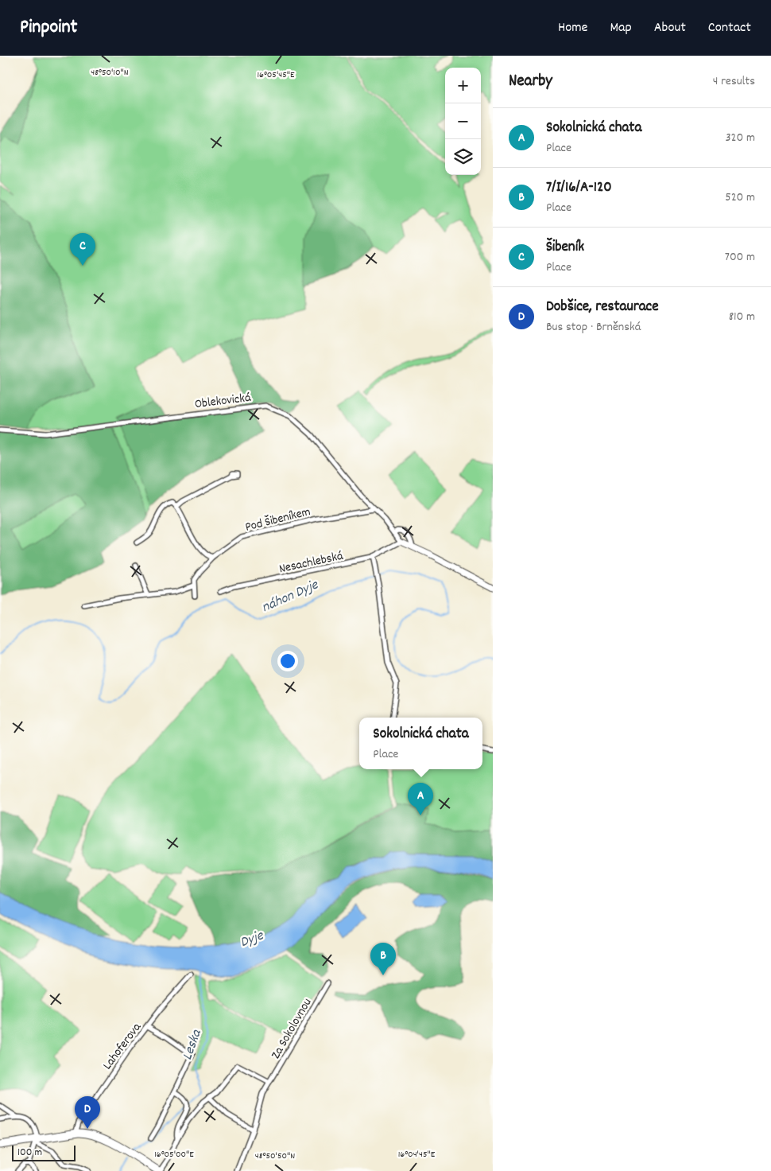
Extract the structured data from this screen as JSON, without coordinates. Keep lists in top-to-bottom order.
{
  "streets": {
    "street": [
      "Oblekovická",
      "Pod Šibeníkem",
      "Nesachlebská",
      "Za Sokolovnou",
      "Lahoferova"
    ]
  },
  "crossings": [
    ["Oblekovická", "Pod Šibeníkem"],
    ["Oblekovická", "Nesachlebská"]
  ],
  "water": ["náhon Dyje", "Dyje", "Leska"],
  "scale_bar": "100 m",
  "page": {
    "header": "Pinpoint",
    "nav": [
      "Home",
      "Map",
      "About",
      "Contact"
    ],
    "heading": ["Nearby", "4 results"],
    "map_buttons": ["+", "−"],
    "list": [
      {
        "mark": "A",
        "name": "Sokolnická chata",
        "note": "Place",
        "value": "320 m"
      },
      {
        "mark": "B",
        "name": "7/I/16/A-120",
        "note": "Place",
        "value": "520 m"
      },
      {
        "mark": "C",
        "name": "Šibeník",
        "note": "Place",
        "value": "700 m"
      },
      {
        "mark": "D",
        "name": "Dobšice, restaurace",
        "note": "Bus stop · Brněnská",
        "value": "810 m"
      }
    ],
    "pins": [
      "C",
      "A",
      "B",
      "D"
    ],
    "popup": ["Sokolnická chata", "Place"],
    "scale": "100 m"
  },
  "coordinates": [
    "48°50'10\"N",
    "16°05'45\"E",
    "16°05'00\"E",
    "16°04'45\"E",
    "48°50'50\"N"
  ]
}
